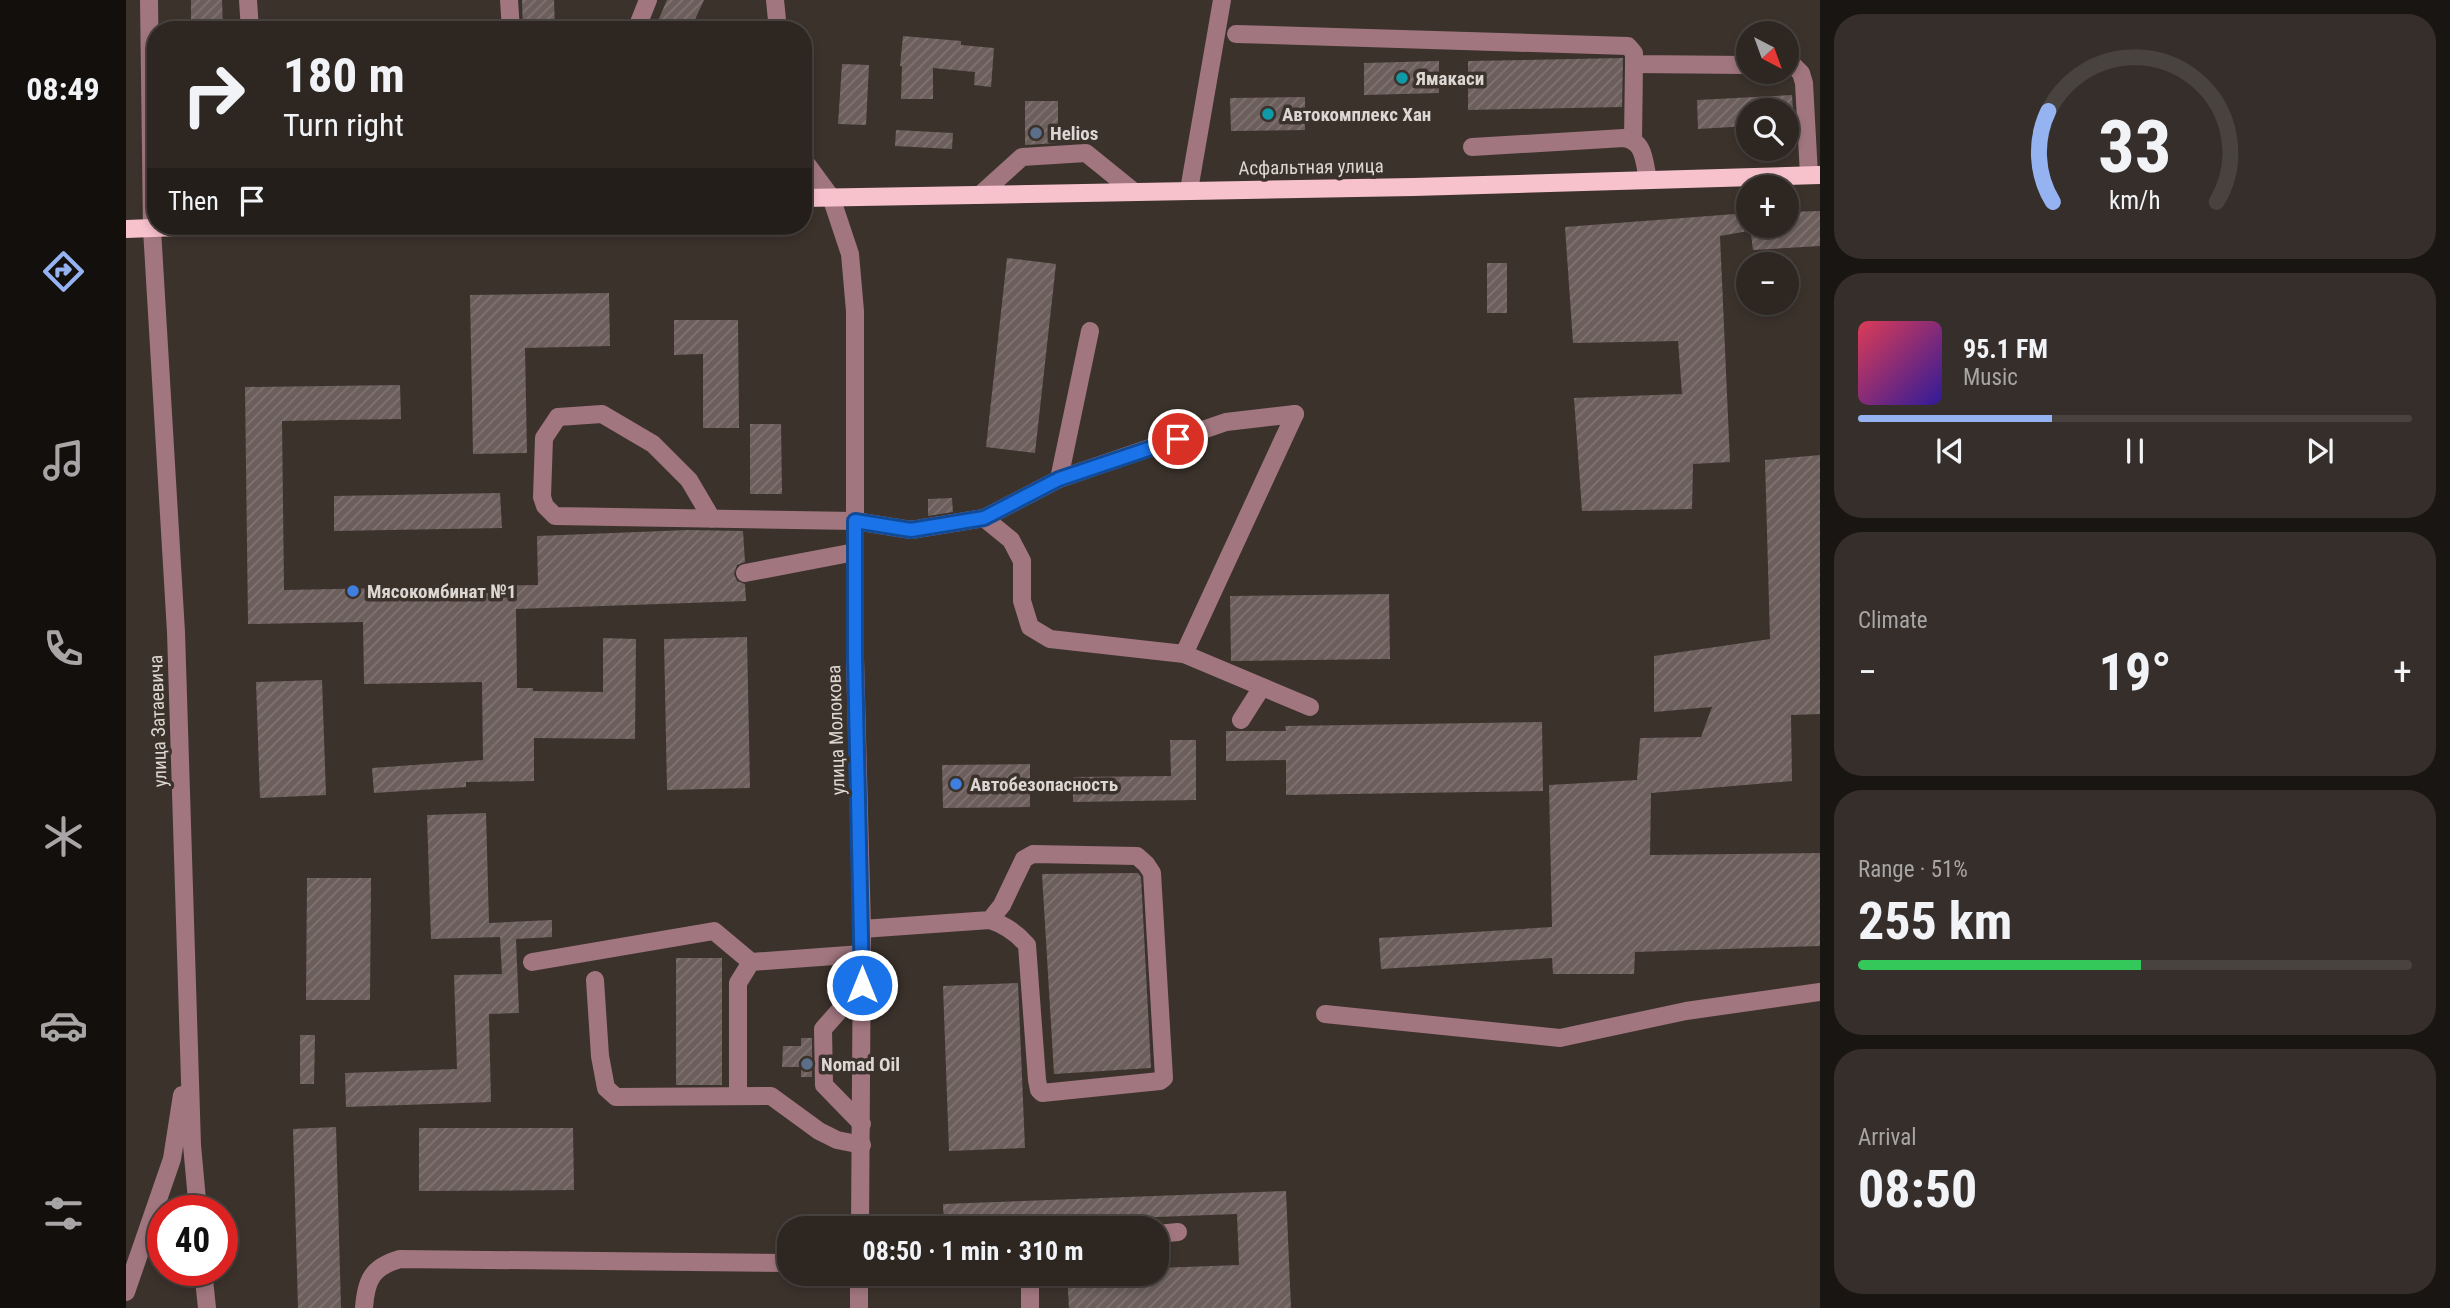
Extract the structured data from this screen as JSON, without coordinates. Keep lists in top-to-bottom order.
{
  "streets": {
    "main road": ["Асфальтная улица"],
    "street": ["улица Затаевича", "улица Молокова"]
  },
  "crossings": [
    ["Асфальтная улица", "улица Молокова"]
  ],
  "places": [
    "Ямакаси",
    "Автокомплекс Хан",
    "Helios",
    "Мясокомбинат №1",
    "Автобезопасность",
    "Nomad Oil"
  ],
  "north": "bottom right",
  "page": {
    "tabs": "08:49",
    "map_buttons": ["+", "−"],
    "turn": ["180 m", "Turn right"],
    "then": "Then",
    "song": ["95.1 FM", "Music"],
    "tile": [
      "Climate",
      ["Range · 51%", "255 km"],
      ["Arrival", "08:50"]
    ],
    "heat": ["−", "19°", "+"],
    "limit": "40",
    "trip": "08:50 · 1 min · 310 m",
    "gauge": ["33", "km/h"]
  }
}
